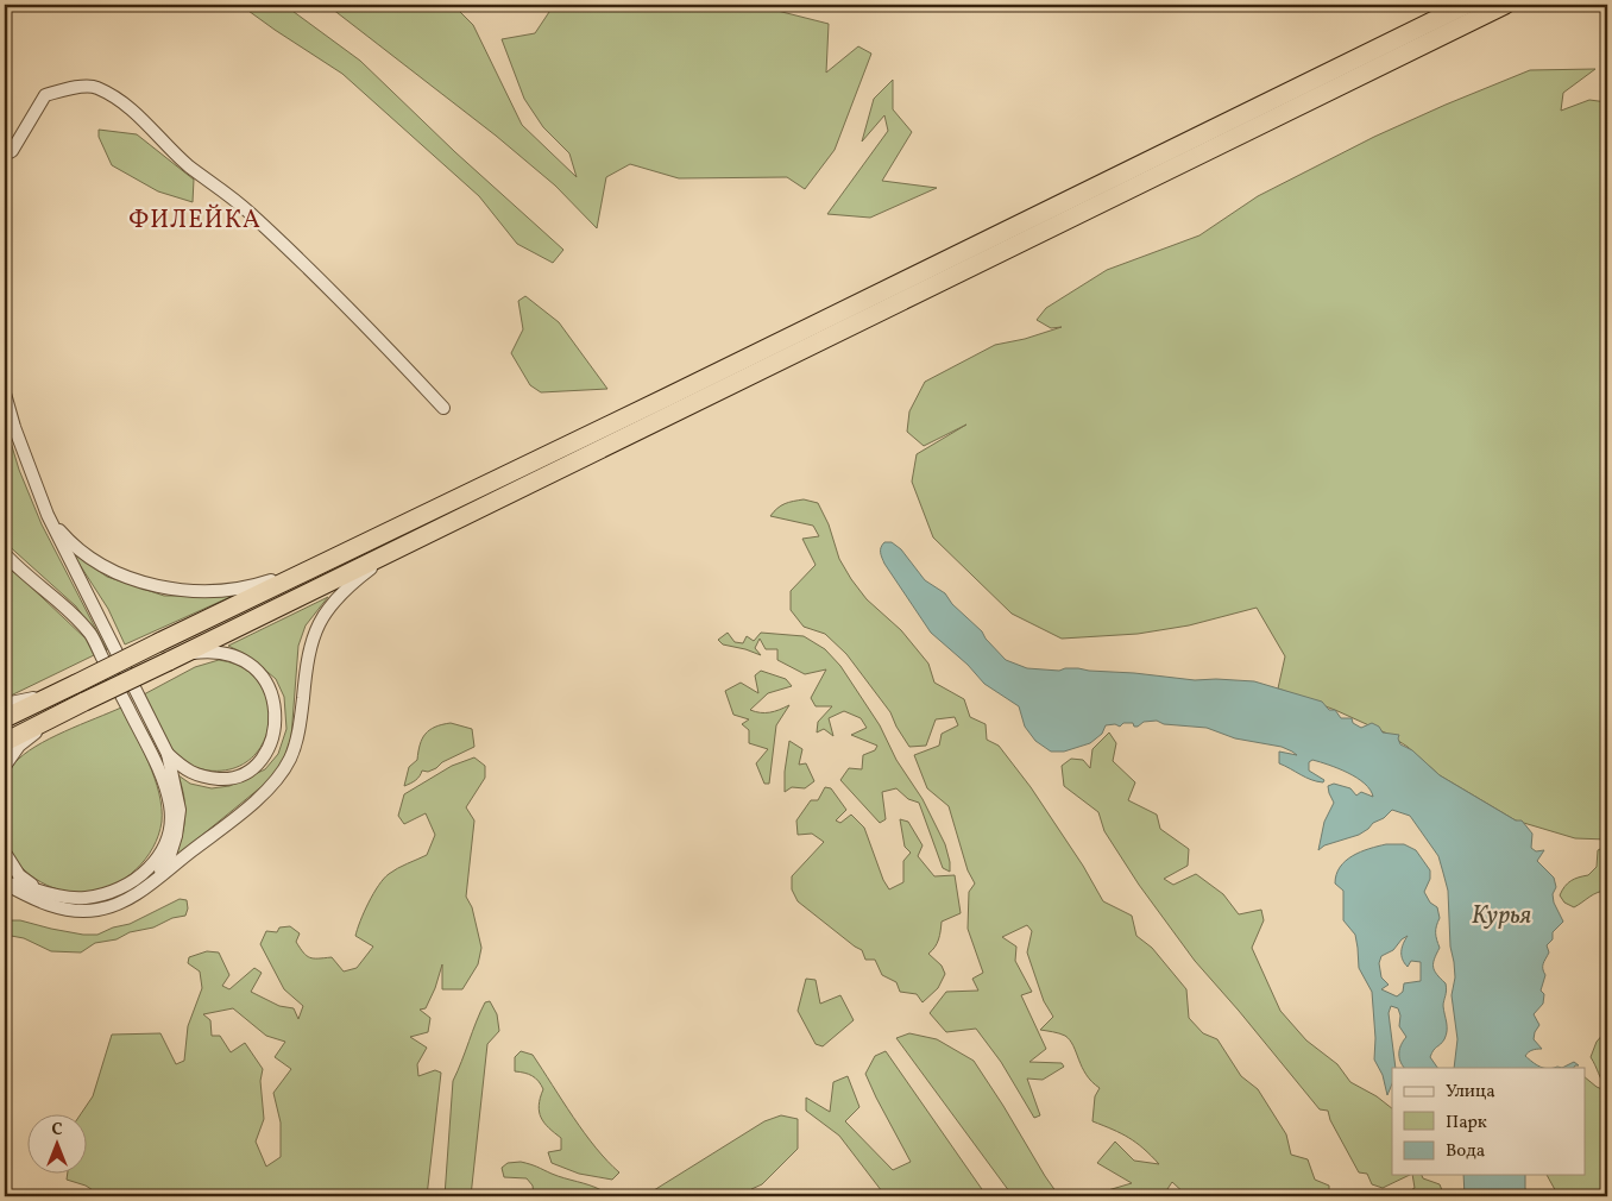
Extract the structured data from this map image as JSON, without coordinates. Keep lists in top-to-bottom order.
{
  "districts": ["ФИЛЕЙКА"],
  "water": ["Курья"],
  "legend": ["Улица", "Парк", "Вода"],
  "north": "top"
}
